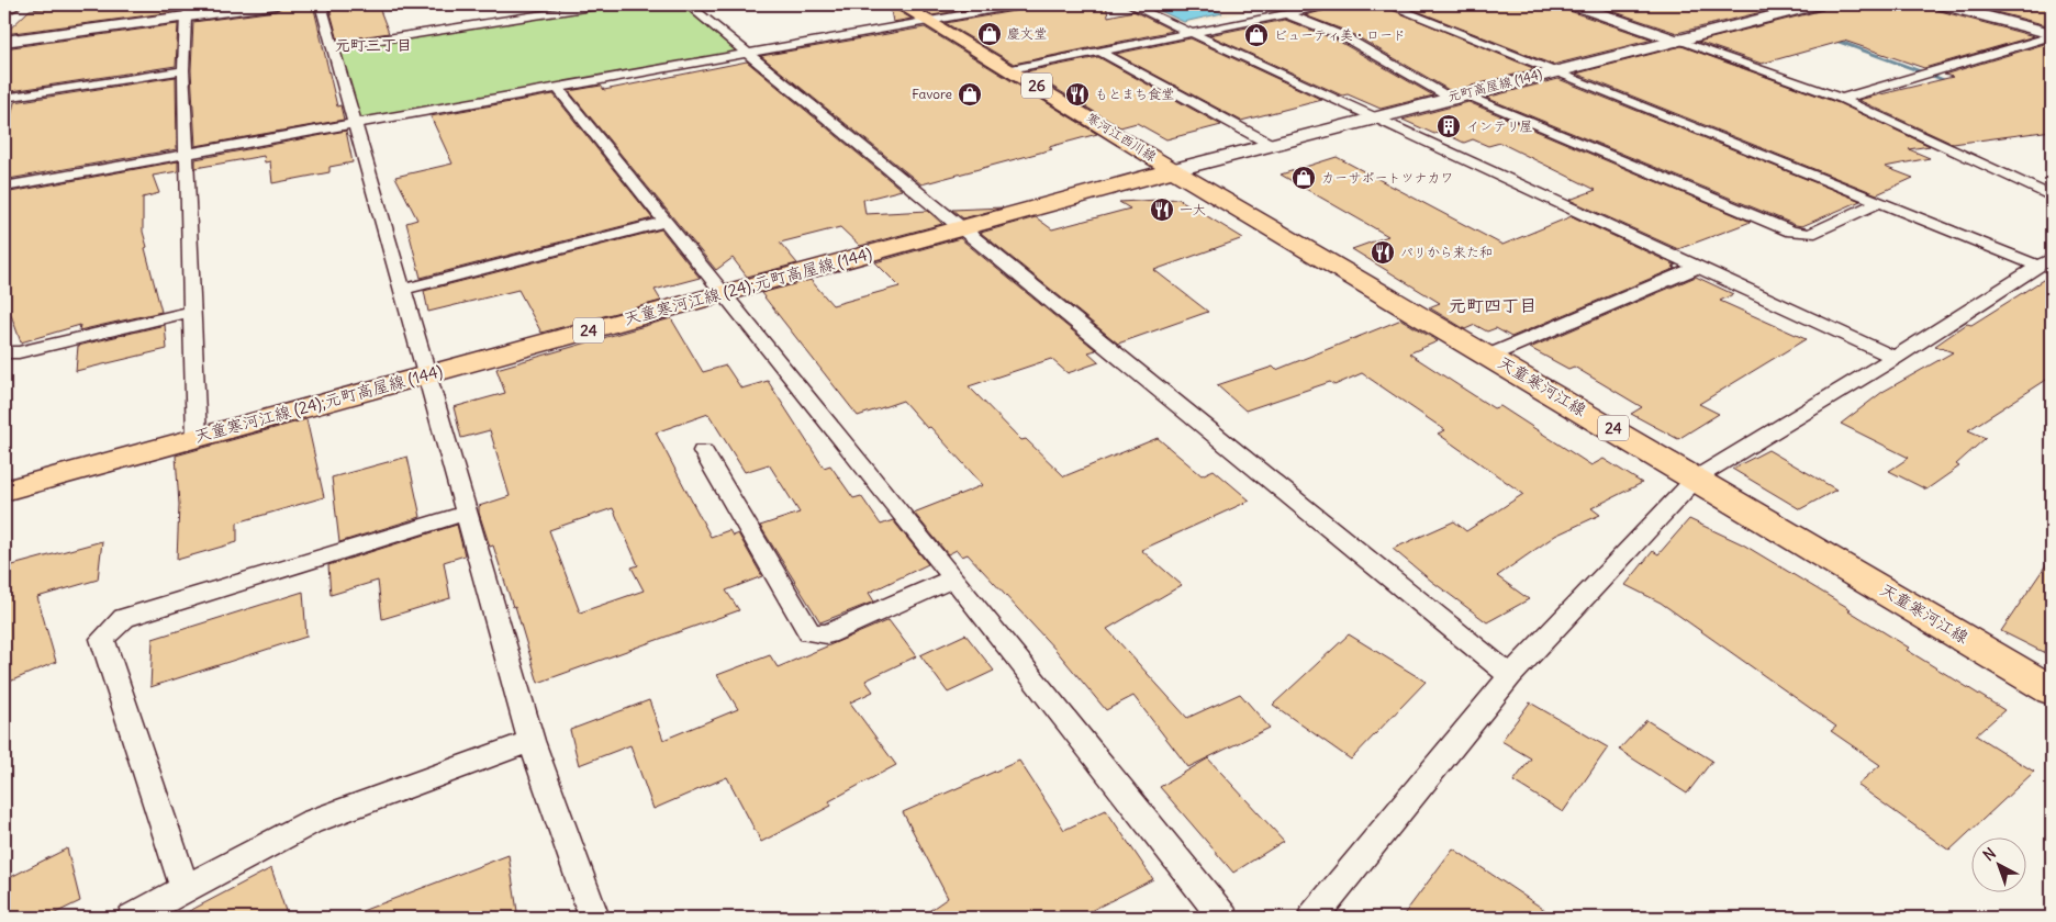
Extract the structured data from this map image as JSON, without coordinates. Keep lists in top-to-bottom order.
{
  "streets": {
    "main road": [
      "26",
      "元町高屋線 (144)",
      "寒河江西川線",
      "天童寒河江線 (24);元町高屋線 (144)",
      "24",
      "天童寒河江線"
    ]
  },
  "crossings": [
    ["元町高屋線 (144)", "寒河江西川線"],
    ["元町高屋線 (144)", "天童寒河江線 (24);元町高屋線 (144)"],
    ["元町高屋線 (144)", "天童寒河江線"],
    ["寒河江西川線", "天童寒河江線 (24);元町高屋線 (144)"],
    ["寒河江西川線", "天童寒河江線"],
    ["天童寒河江線 (24);元町高屋線 (144)", "天童寒河江線"]
  ],
  "districts": ["元町三丁目", "元町四丁目"],
  "places": {
    "shop": [
      "慶文堂",
      "ビューティ美・ロード",
      "Favore",
      "カーサポートツナカワ"
    ],
    "restaurant": ["もとまち食堂", "一大", "パリから来た和"],
    "building": ["インテリ屋"]
  },
  "north": "top left"
}
